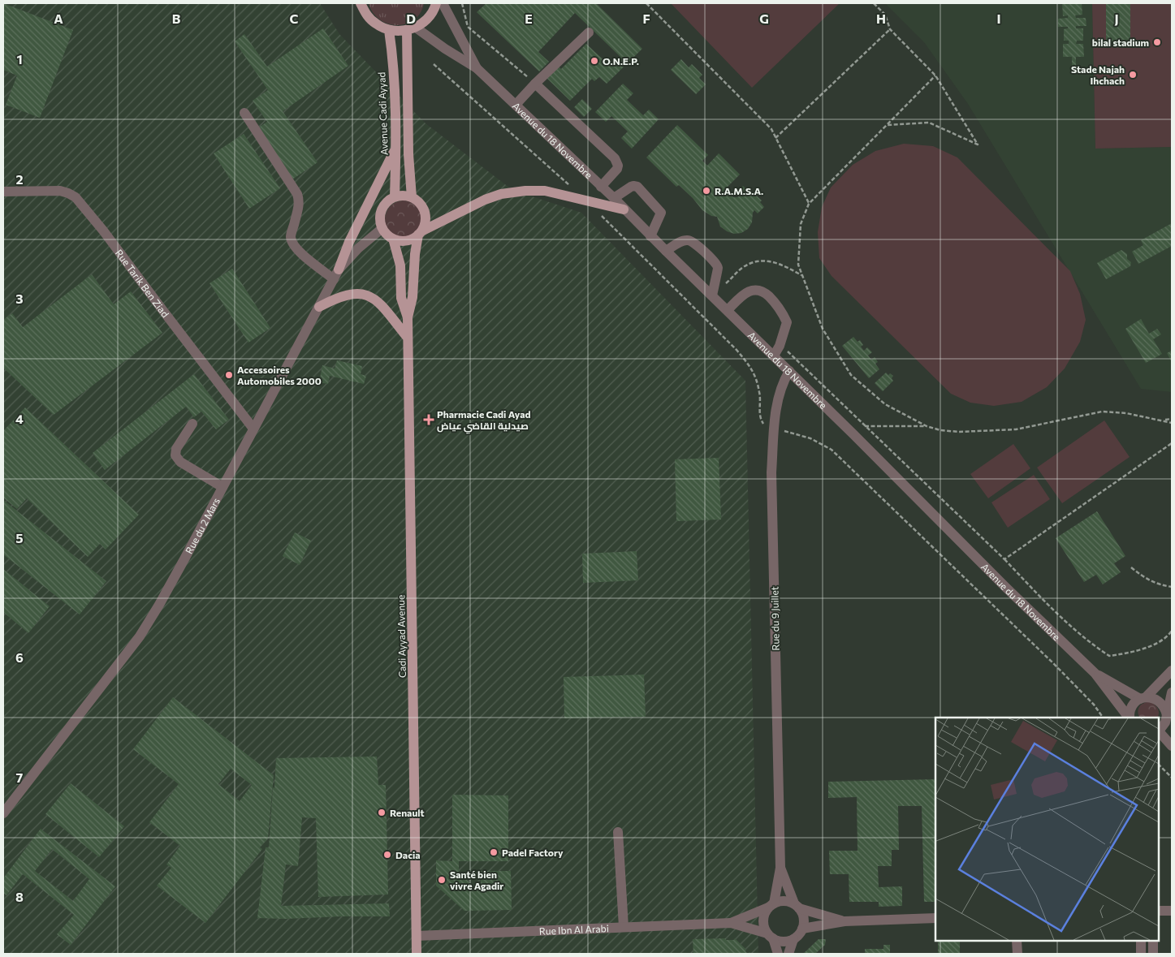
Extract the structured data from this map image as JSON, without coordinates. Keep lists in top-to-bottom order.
{
  "streets": {
    "main road": ["Avenue Cadi Ayyad", "Cadi Ayyad Avenue"],
    "street": [
      "Avenue du 18 Novembre",
      "Rue Tarik Ben Ziad",
      "Rue du 2 Mars",
      "Rue du 9 Juillet",
      "Rue Ibn Al Arabi"
    ]
  },
  "crossings": [
    ["Avenue Cadi Ayyad", "Rue du 2 Mars"],
    ["Avenue du 18 Novembre", "Rue du 9 Juillet"],
    ["Rue Tarik Ben Ziad", "Rue du 2 Mars"],
    ["Rue du 9 Juillet", "Rue Ibn Al Arabi"],
    ["Cadi Ayyad Avenue", "Rue Ibn Al Arabi"]
  ],
  "places": {
    "other": [
      "bilal stadium",
      "O.N.E.P.",
      "Stade Najah Ihchach",
      "R.A.M.S.A.",
      "Accessoires Automobiles 2000",
      "Renault",
      "Padel Factory",
      "Dacia",
      "Santé bien vivre Agadir"
    ],
    "health": ["Pharmacie Cadi Ayad صيدلية القاضي عياض"]
  },
  "grid": {
    "columns": [
      "A",
      "B",
      "C",
      "D",
      "E",
      "F",
      "G",
      "H",
      "I",
      "J"
    ],
    "rows": [
      "1",
      "2",
      "3",
      "4",
      "5",
      "6",
      "7",
      "8"
    ]
  }
}
